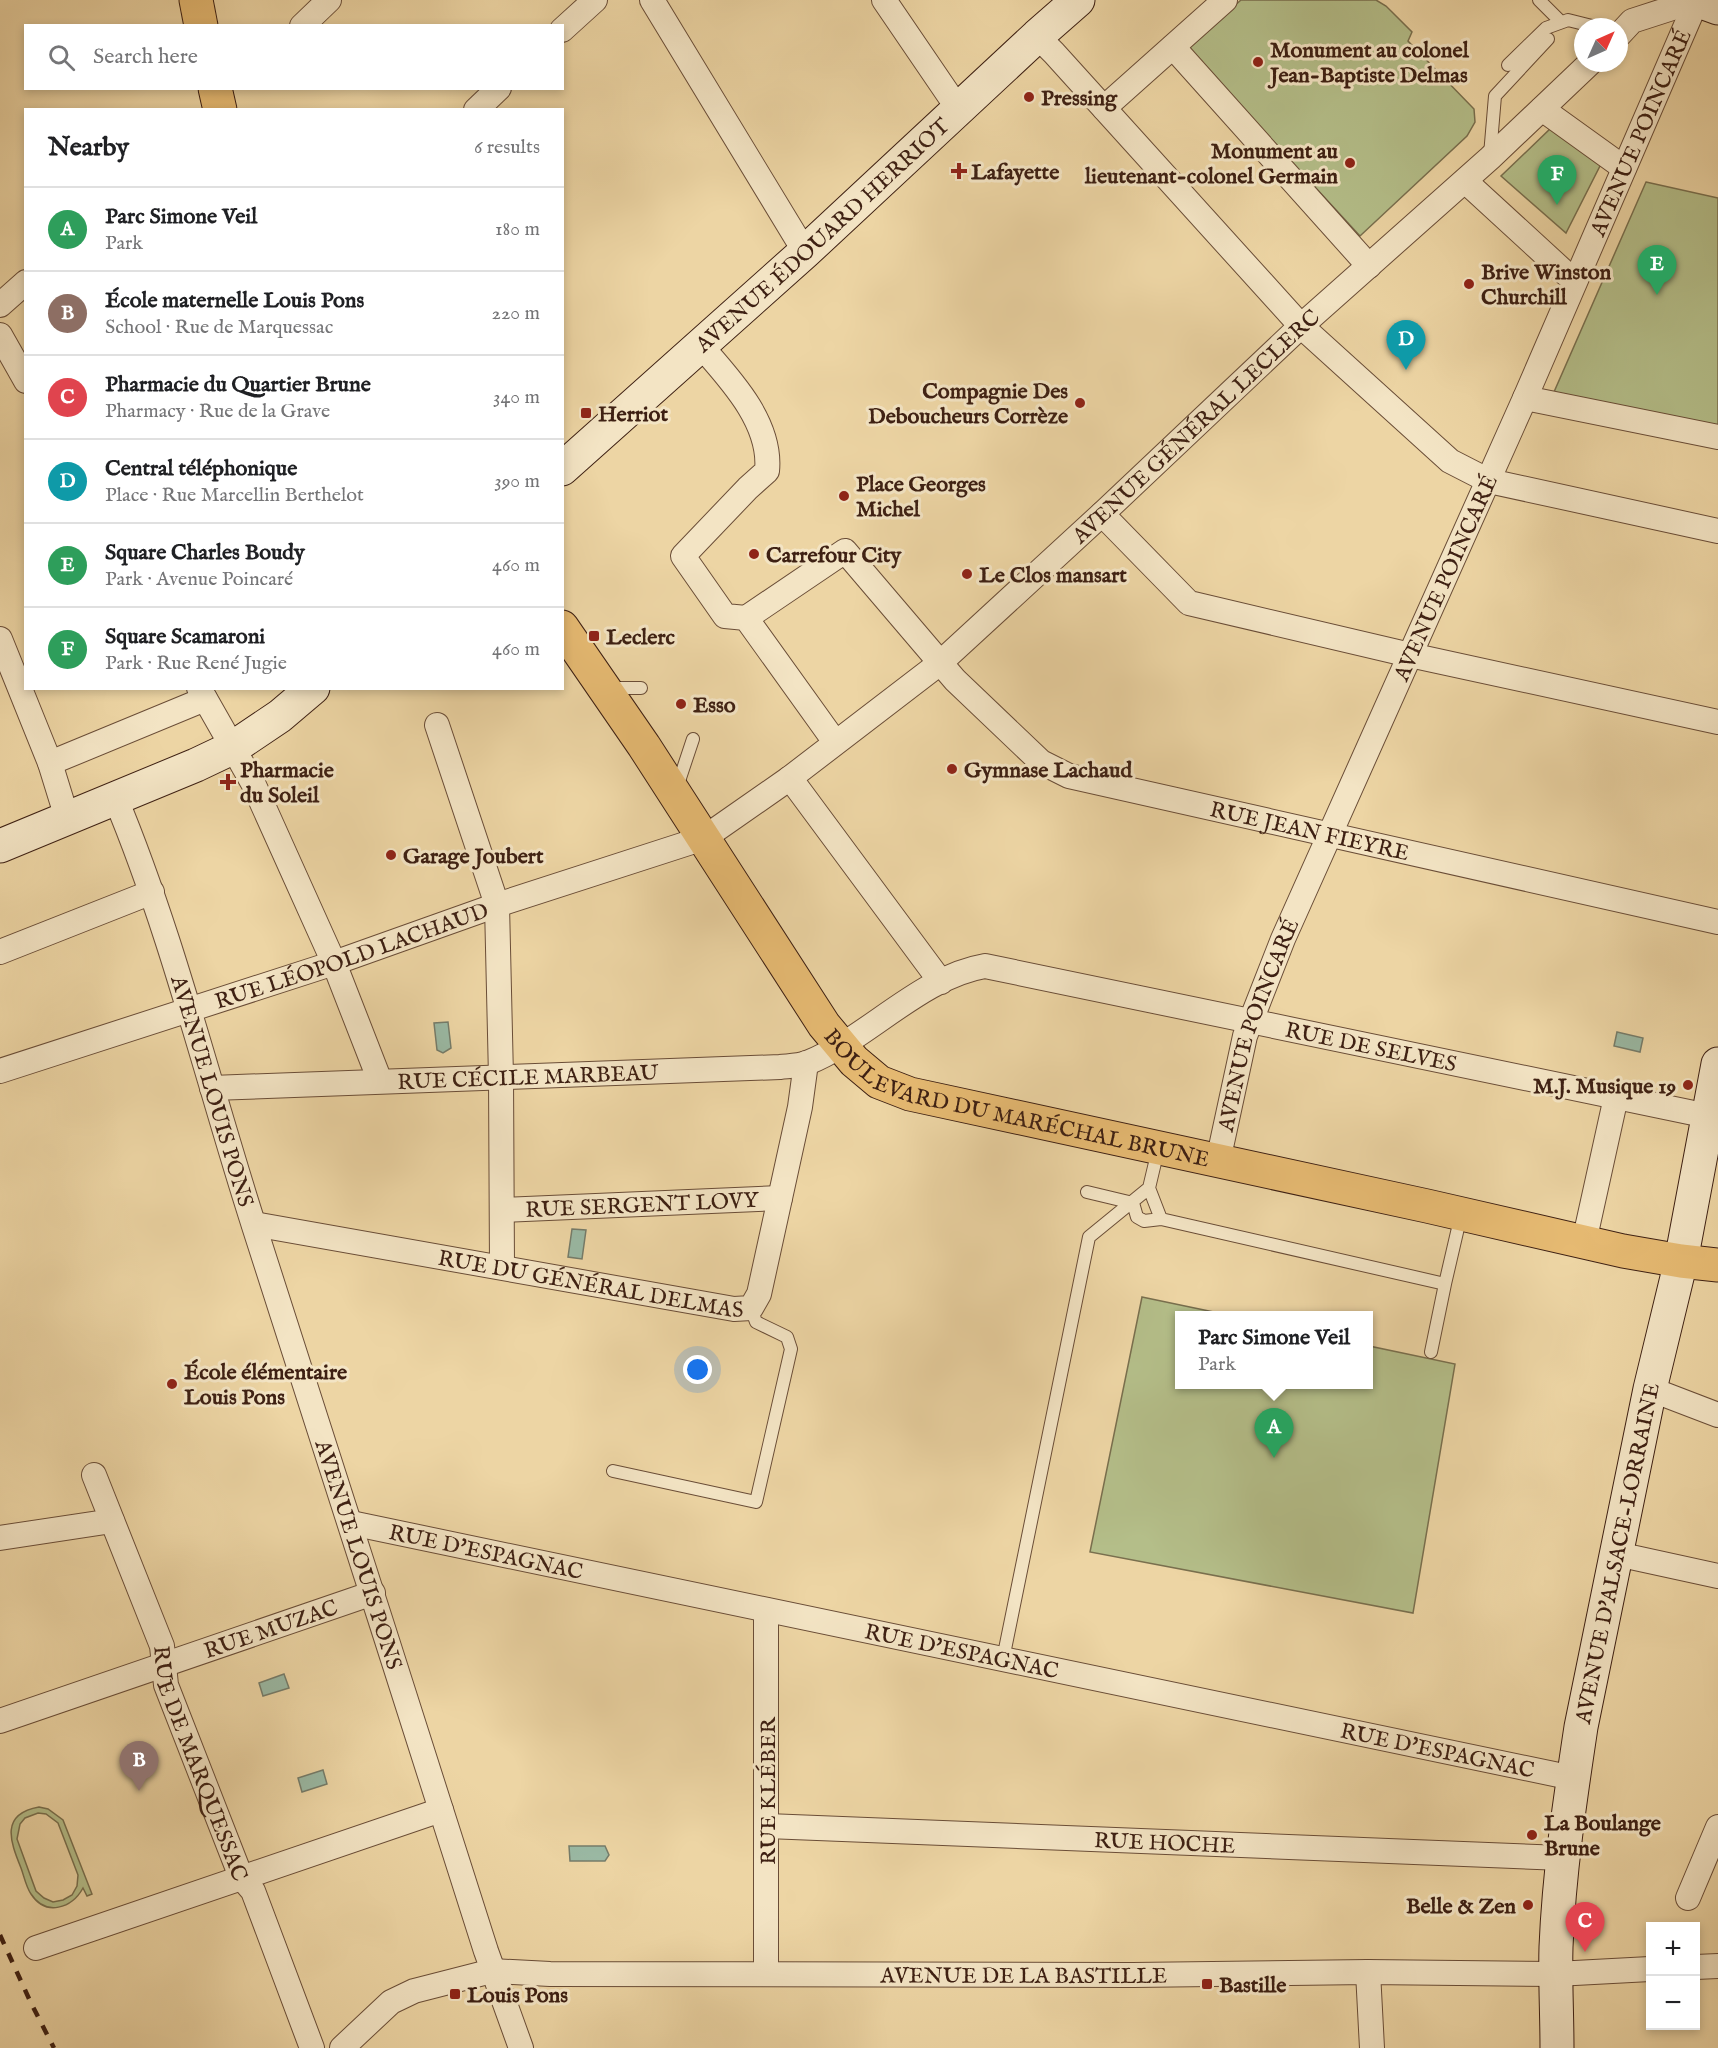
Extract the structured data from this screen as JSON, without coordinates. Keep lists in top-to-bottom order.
{
  "streets": {
    "main road": ["AVENUE ÉDOUARD HERRIOT", "BOULEVARD DU MARÉCHAL BRUNE", "AVENUE D'ALSACE-LORRAINE"],
    "street": [
      "AVENUE POINCARÉ",
      "AVENUE GÉNÉRAL LECLERC",
      "RUE JEAN FIEYRE",
      "RUE LÉOPOLD LACHAUD",
      "RUE DE SELVES",
      "RUE CÉCILE MARBEAU",
      "AVENUE LOUIS PONS",
      "RUE SERGENT LOVY",
      "RUE DU GÉNÉRAL DELMAS",
      "RUE D'ESPAGNAC",
      "RUE MUZAC",
      "RUE DE MARQUESSAC",
      "RUE KLÉBER",
      "RUE HOCHE",
      "AVENUE DE LA BASTILLE"
    ]
  },
  "crossings": [
    ["AVENUE POINCARÉ", "RUE JEAN FIEYRE"],
    ["AVENUE POINCARÉ", "RUE DE SELVES"],
    ["AVENUE POINCARÉ", "BOULEVARD DU MARÉCHAL BRUNE"],
    ["AVENUE GÉNÉRAL LECLERC", "RUE JEAN FIEYRE"],
    ["AVENUE GÉNÉRAL LECLERC", "RUE LÉOPOLD LACHAUD"],
    ["AVENUE GÉNÉRAL LECLERC", "BOULEVARD DU MARÉCHAL BRUNE"],
    ["RUE LÉOPOLD LACHAUD", "AVENUE LOUIS PONS"],
    ["RUE LÉOPOLD LACHAUD", "BOULEVARD DU MARÉCHAL BRUNE"],
    ["RUE DE SELVES", "RUE CÉCILE MARBEAU"],
    ["RUE DE SELVES", "BOULEVARD DU MARÉCHAL BRUNE"],
    ["RUE DE SELVES", "AVENUE D'ALSACE-LORRAINE"],
    ["RUE CÉCILE MARBEAU", "AVENUE LOUIS PONS"],
    ["RUE CÉCILE MARBEAU", "BOULEVARD DU MARÉCHAL BRUNE"],
    ["RUE CÉCILE MARBEAU", "RUE DU GÉNÉRAL DELMAS"],
    ["AVENUE LOUIS PONS", "RUE DU GÉNÉRAL DELMAS"],
    ["AVENUE LOUIS PONS", "RUE D'ESPAGNAC"],
    ["AVENUE LOUIS PONS", "RUE MUZAC"],
    ["AVENUE LOUIS PONS", "AVENUE DE LA BASTILLE"],
    ["BOULEVARD DU MARÉCHAL BRUNE", "AVENUE D'ALSACE-LORRAINE"],
    ["RUE SERGENT LOVY", "RUE DU GÉNÉRAL DELMAS"],
    ["RUE D'ESPAGNAC", "AVENUE D'ALSACE-LORRAINE"],
    ["RUE D'ESPAGNAC", "RUE KLÉBER"],
    ["AVENUE D'ALSACE-LORRAINE", "RUE HOCHE"],
    ["AVENUE D'ALSACE-LORRAINE", "AVENUE DE LA BASTILLE"],
    ["RUE MUZAC", "RUE DE MARQUESSAC"],
    ["RUE KLÉBER", "RUE HOCHE"],
    ["RUE KLÉBER", "AVENUE DE LA BASTILLE"]
  ],
  "places": {
    "other": [
      "Monument au colonel Jean-Baptiste Delmas",
      "Pressing",
      "Monument au lieutenant-colonel Germain",
      "Brive Winston Churchill",
      "Compagnie Des Deboucheurs Corrèze",
      "Place Georges Michel",
      "Carrefour City",
      "Le Clos mansart",
      "Esso",
      "Gymnase Lachaud",
      "Garage Joubert",
      "M.J. Musique 19",
      "École élémentaire Louis Pons",
      "La Boulange Brune",
      "Belle & Zen"
    ],
    "health": ["Lafayette", "Pharmacie du Soleil"],
    "transit": [
      "Herriot",
      "Leclerc",
      "Bastille",
      "Louis Pons"
    ]
  },
  "north": "top right",
  "page": {
    "search": "Search here",
    "heading": ["Nearby", "6 results"],
    "pins": [
      "F",
      "E",
      "D",
      "A",
      "B",
      "C"
    ],
    "list": [
      {
        "mark": "A",
        "name": "Parc Simone Veil",
        "note": "Park",
        "value": "180 m"
      },
      {
        "mark": "B",
        "name": "École maternelle Louis Pons",
        "note": "School · Rue de Marquessac",
        "value": "220 m"
      },
      {
        "mark": "C",
        "name": "Pharmacie du Quartier Brune",
        "note": "Pharmacy · Rue de la Grave",
        "value": "340 m"
      },
      {
        "mark": "D",
        "name": "Central téléphonique",
        "note": "Place · Rue Marcellin Berthelot",
        "value": "390 m"
      },
      {
        "mark": "E",
        "name": "Square Charles Boudy",
        "note": "Park · Avenue Poincaré",
        "value": "460 m"
      },
      {
        "mark": "F",
        "name": "Square Scamaroni",
        "note": "Park · Rue René Jugie",
        "value": "460 m"
      }
    ],
    "popup": ["Parc Simone Veil", "Park"],
    "map_buttons": ["+", "−"]
  }
}
